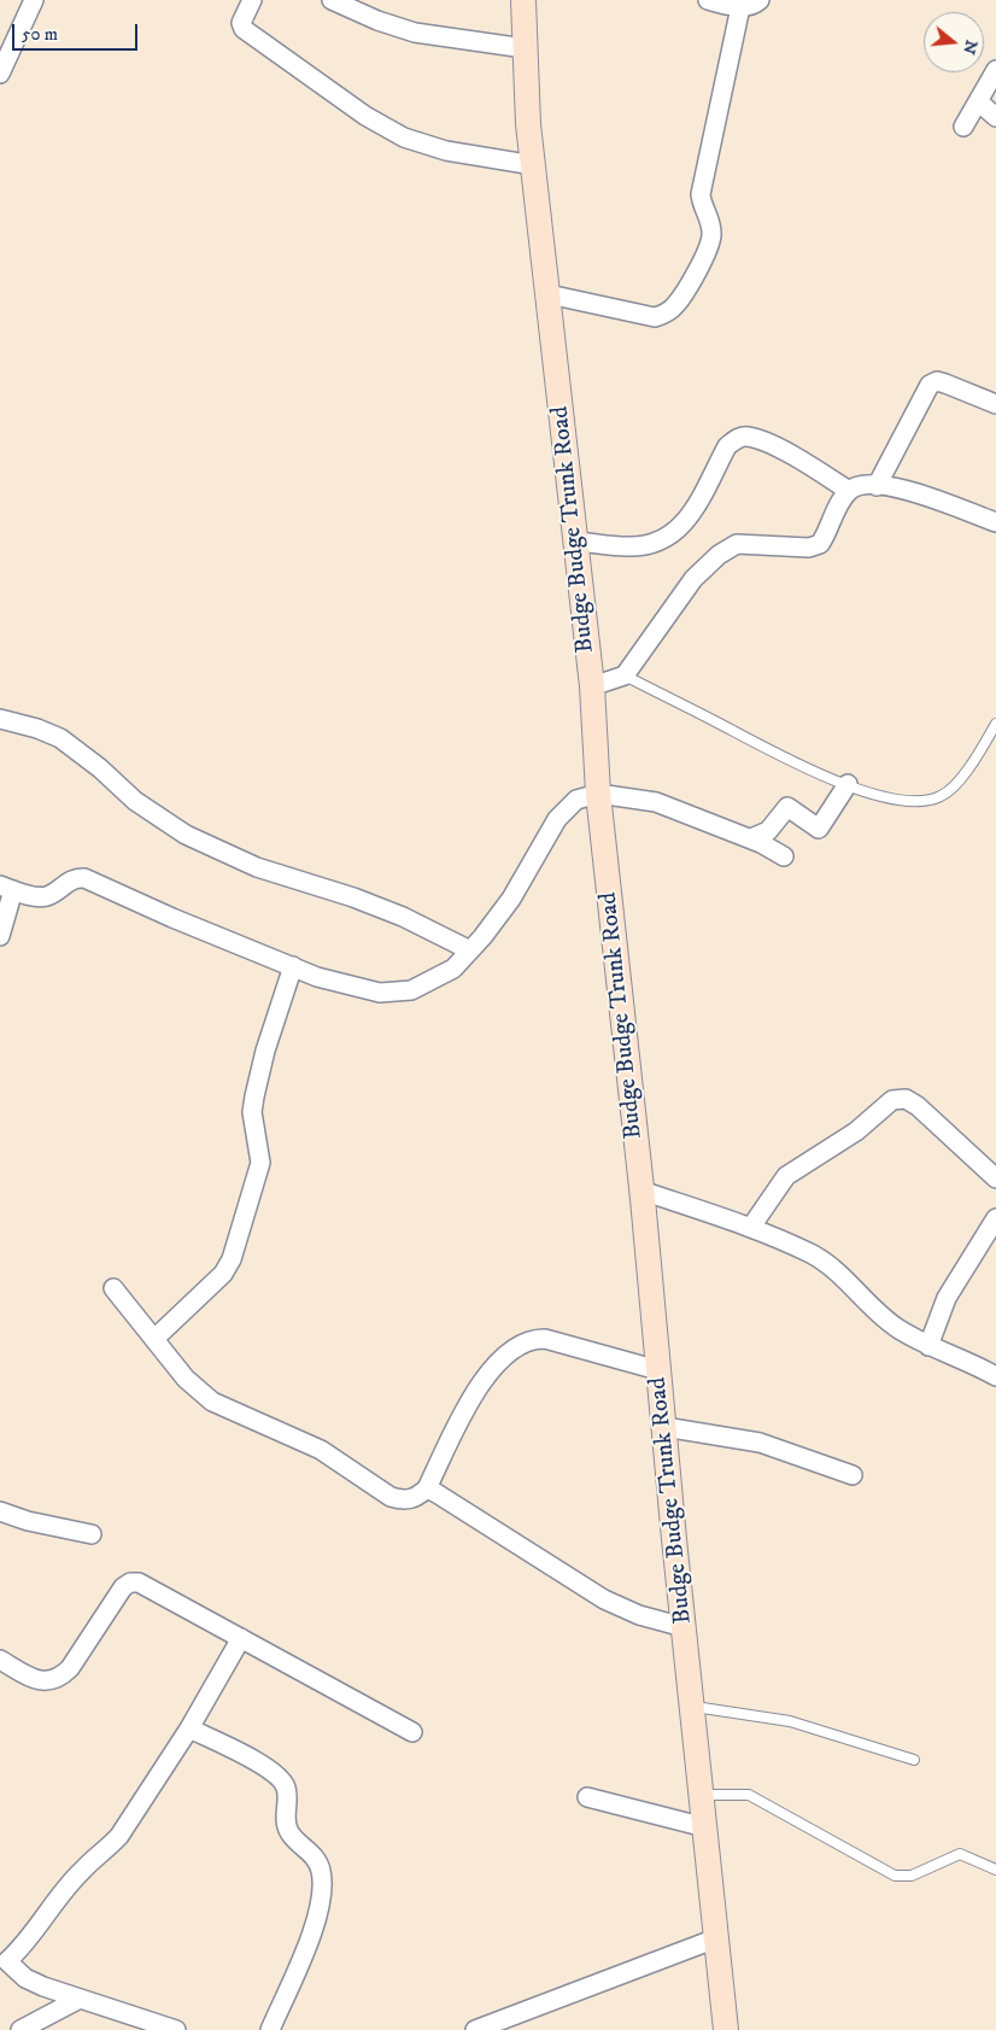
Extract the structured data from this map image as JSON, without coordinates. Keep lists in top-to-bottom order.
{
  "streets": {
    "main road": ["Budge Budge Trunk Road"]
  },
  "scale_bar": "50 m",
  "north": "right"
}
